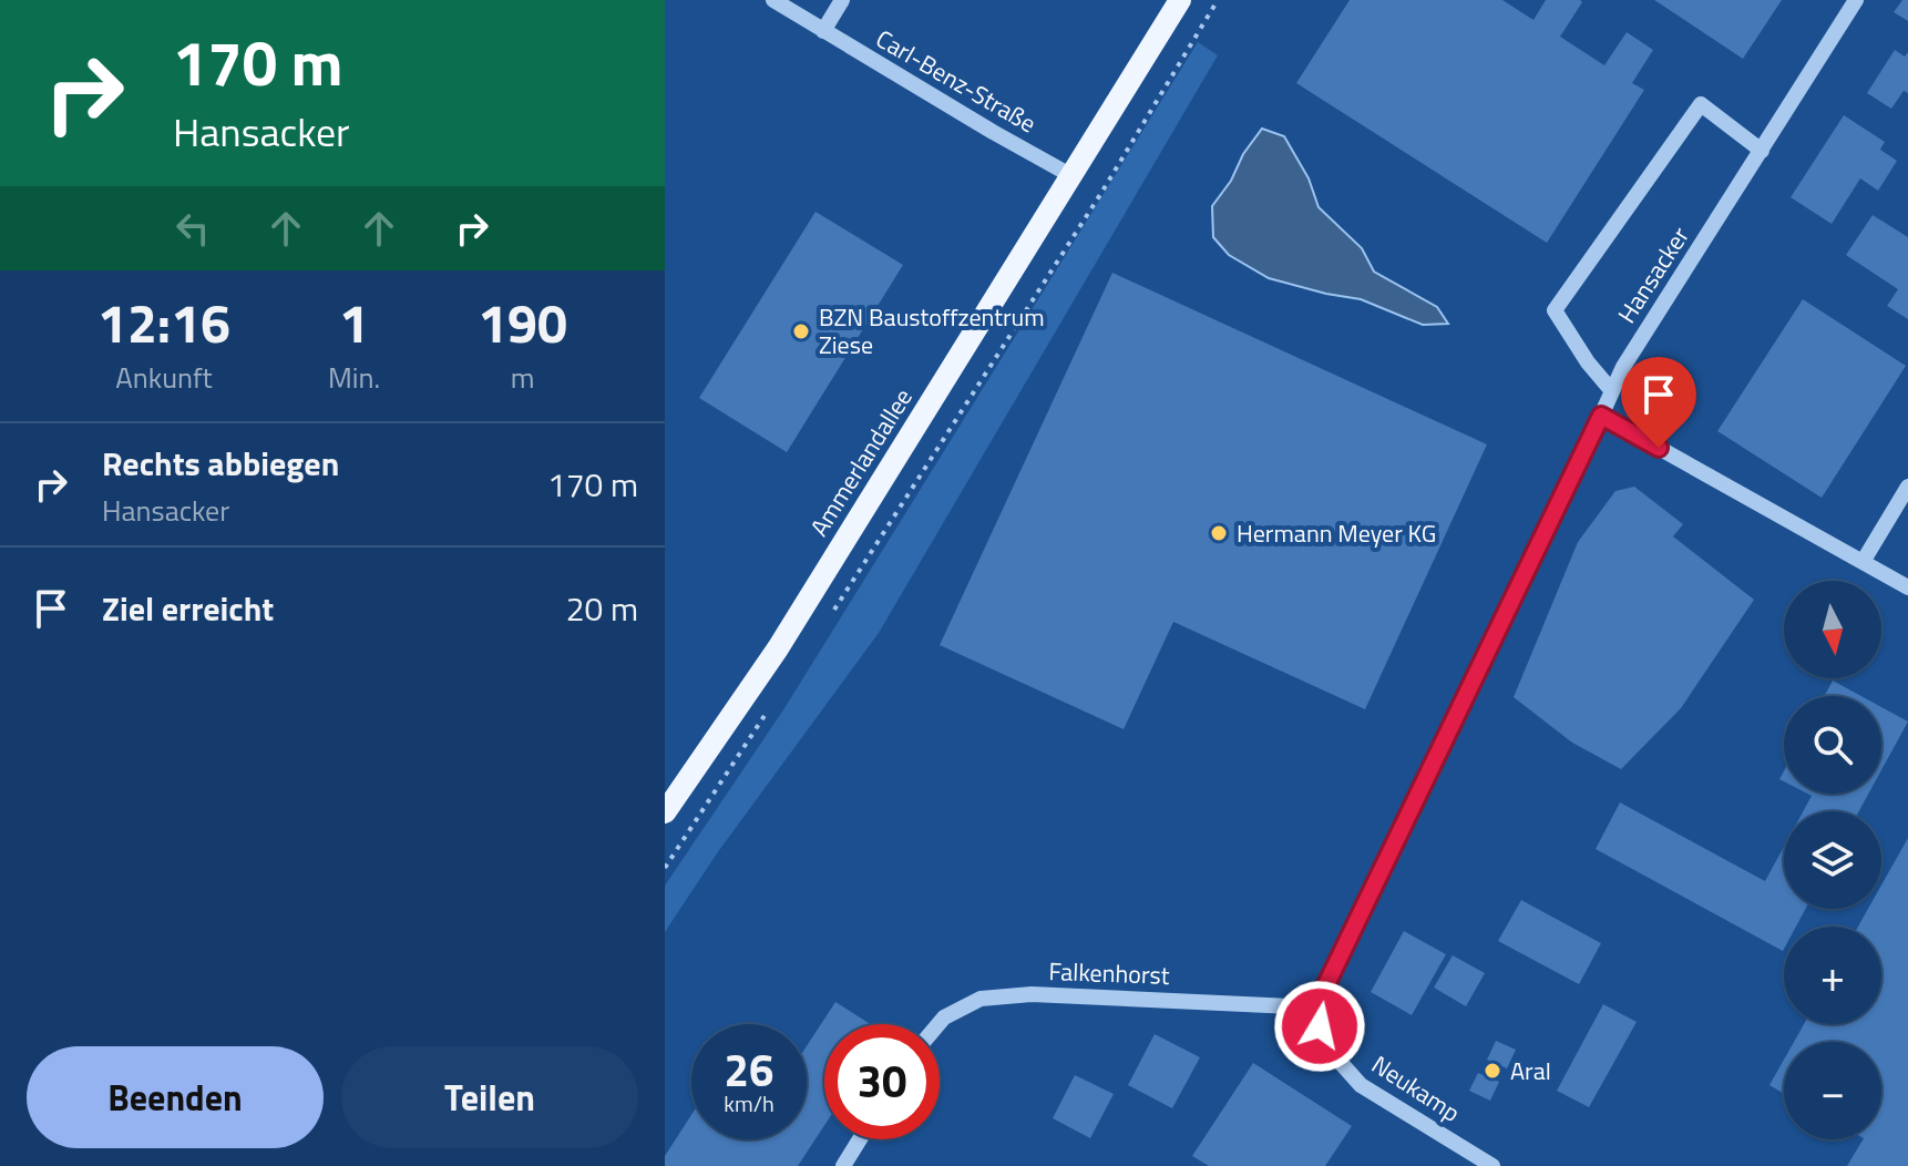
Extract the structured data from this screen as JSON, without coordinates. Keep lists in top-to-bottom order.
{
  "streets": {
    "main road": ["Ammerlandallee"],
    "street": [
      "Carl-Benz-Straße",
      "Hansacker",
      "Falkenhorst",
      "Neukamp"
    ]
  },
  "crossings": [
    ["Carl-Benz-Straße", "Ammerlandallee"],
    ["Falkenhorst", "Neukamp"]
  ],
  "places": ["BZN Baustoffzentrum Ziese", "Hermann Meyer KG", "Aral"],
  "north": "bottom",
  "page": {
    "turn": ["170 m", "Hansacker"],
    "eta": [
      "12:16",
      "Ankunft",
      "1",
      "Min.",
      "190",
      "m"
    ],
    "list": [
      {
        "name": "Rechts abbiegen",
        "note": "Hansacker",
        "value": "170 m"
      },
      {
        "name": "Ziel erreicht",
        "value": "20 m"
      }
    ],
    "map_buttons": ["+", "−"],
    "speed": "26 km/h",
    "limit": "30",
    "buttons": ["Beenden", "Teilen"]
  }
}
